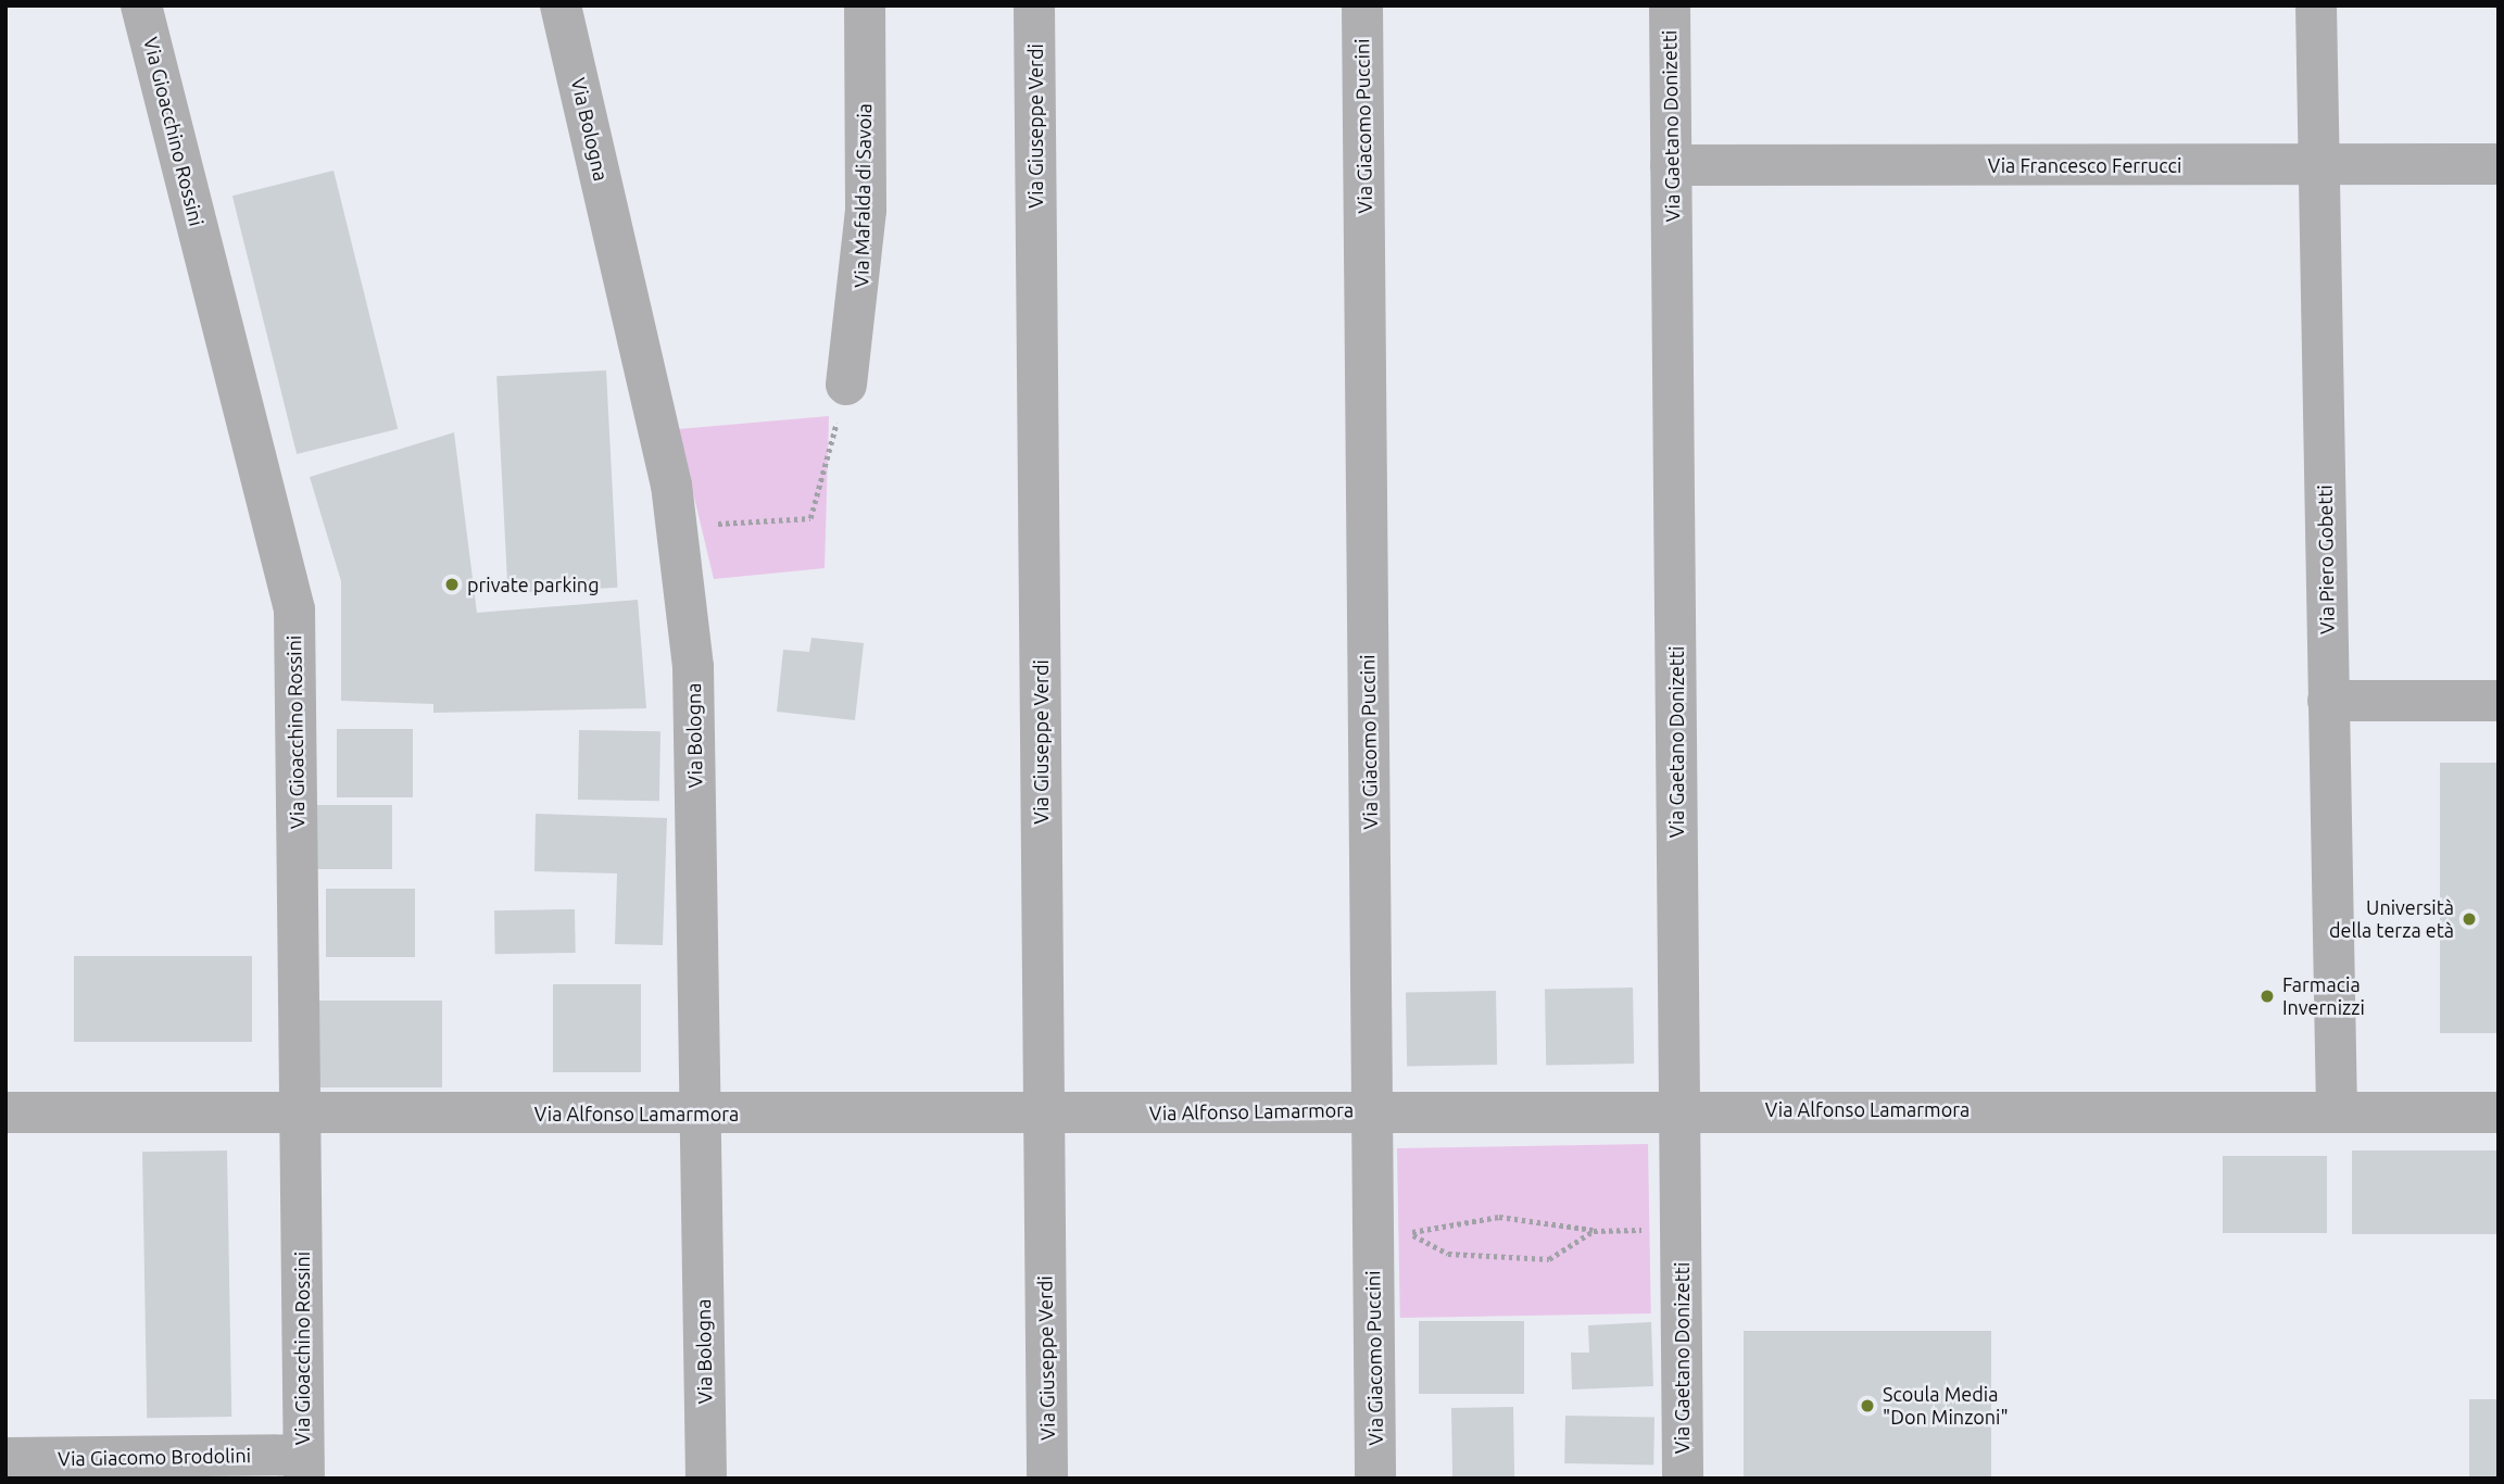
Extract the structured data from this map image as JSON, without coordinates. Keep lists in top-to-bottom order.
{
  "streets": {
    "street": [
      "Via Giuseppe Verdi",
      "Via Giacomo Puccini",
      "Via Gaetano Donizetti",
      "Via Bologna",
      "Via Gioacchino Rossini",
      "Via Francesco Ferrucci",
      "Via Mafalda di Savoia",
      "Via Piero Gobetti",
      "Via Alfonso Lamarmora",
      "Via Giacomo Brodolini"
    ]
  },
  "crossings": [
    ["Via Giuseppe Verdi", "Via Alfonso Lamarmora"],
    ["Via Giacomo Puccini", "Via Alfonso Lamarmora"],
    ["Via Gaetano Donizetti", "Via Francesco Ferrucci"],
    ["Via Gaetano Donizetti", "Via Alfonso Lamarmora"],
    ["Via Bologna", "Via Alfonso Lamarmora"],
    ["Via Gioacchino Rossini", "Via Alfonso Lamarmora"],
    ["Via Gioacchino Rossini", "Via Giacomo Brodolini"],
    ["Via Francesco Ferrucci", "Via Piero Gobetti"],
    ["Via Piero Gobetti", "Via Alfonso Lamarmora"]
  ],
  "places": [
    "private parking",
    "Università della terza età",
    "Farmacia Invernizzi",
    "Scoula Media \"Don Minzoni\""
  ]
}
